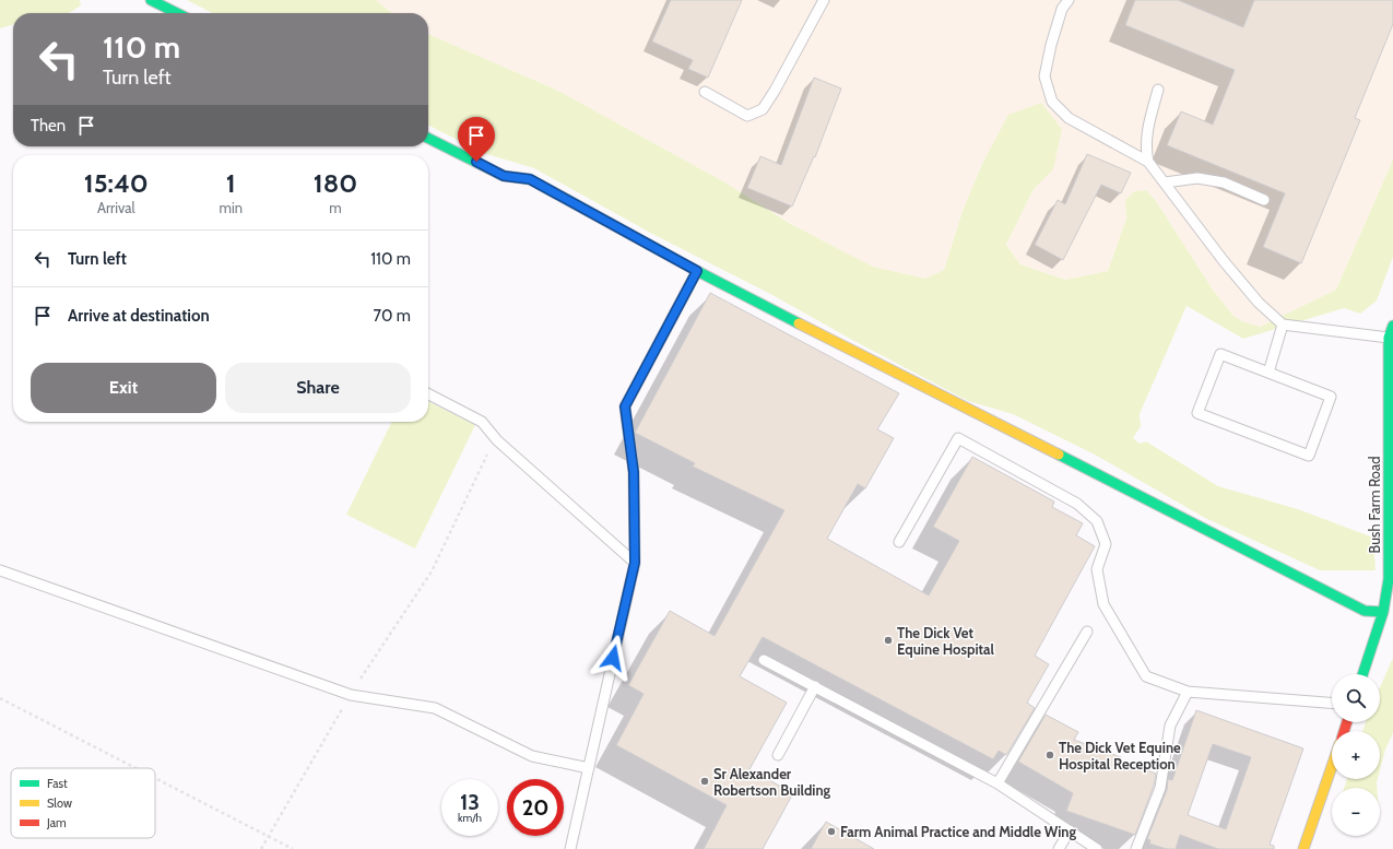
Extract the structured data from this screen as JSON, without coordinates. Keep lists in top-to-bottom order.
{
  "streets": {
    "street": ["Bush Farm Road"]
  },
  "places": [
    "The Dick Vet Equine Hospital",
    "The Dick Vet Equine Hospital Reception",
    "Sr Alexander Robertson Building",
    "Farm Animal Practice and Middle Wing"
  ],
  "legend": ["Fast", "Slow", "Jam"],
  "page": {
    "turn": ["110 m", "Turn left"],
    "then": "Then",
    "eta": [
      "15:40",
      "Arrival",
      "1",
      "min",
      "180",
      "m"
    ],
    "list": [
      {
        "name": "Turn left",
        "value": "110 m"
      },
      {
        "name": "Arrive at destination",
        "value": "70 m"
      }
    ],
    "buttons": ["Exit", "Share"],
    "map_buttons": ["+", "−"],
    "speed": "13 km/h",
    "limit": "20"
  }
}
